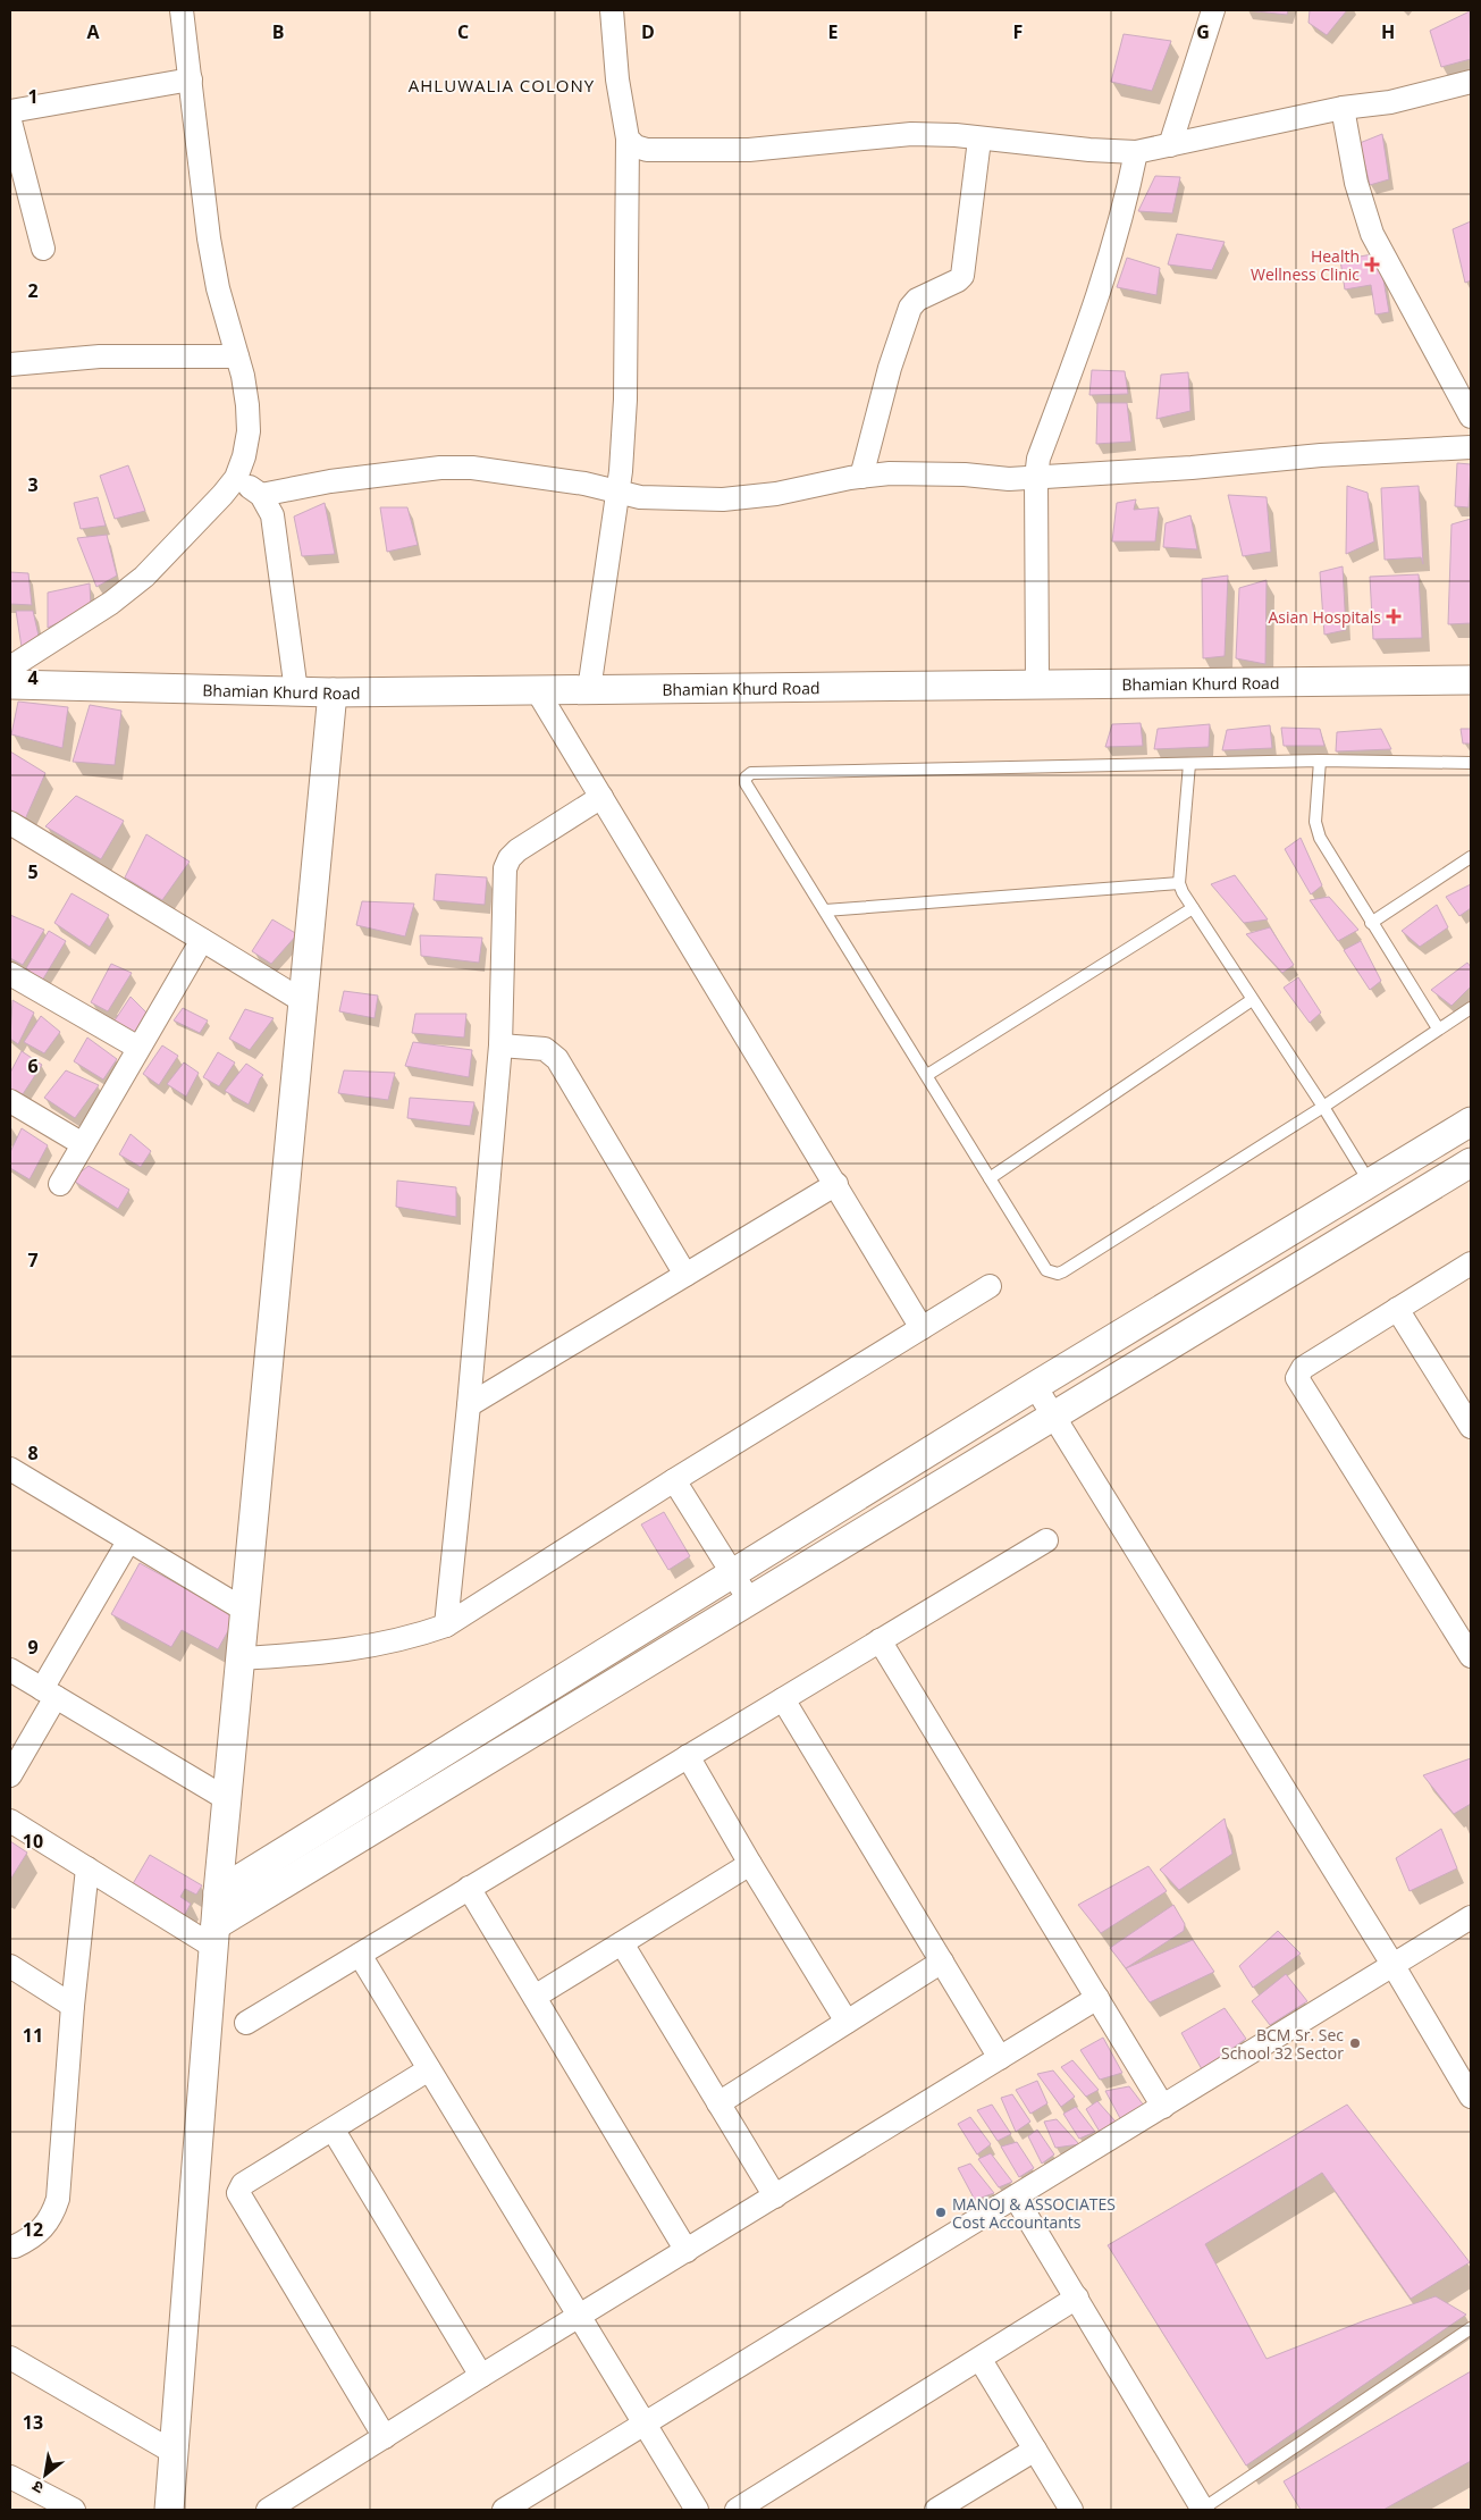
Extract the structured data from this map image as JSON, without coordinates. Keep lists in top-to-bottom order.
{
  "streets": {
    "street": ["Bhamian Khurd Road"]
  },
  "districts": ["AHLUWALIA COLONY"],
  "places": {
    "health": ["Health Wellness Clinic", "Asian Hospitals"],
    "other": ["BCM Sr. Sec School 32 Sector", "MANOJ & ASSOCIATES Cost Accountants"]
  },
  "north": "bottom left",
  "grid": {
    "columns": [
      "A",
      "B",
      "C",
      "D",
      "E",
      "F",
      "G",
      "H"
    ],
    "rows": [
      "1",
      "2",
      "3",
      "4",
      "5",
      "6",
      "7",
      "8",
      "9",
      "10",
      "11",
      "12",
      "13"
    ]
  }
}
